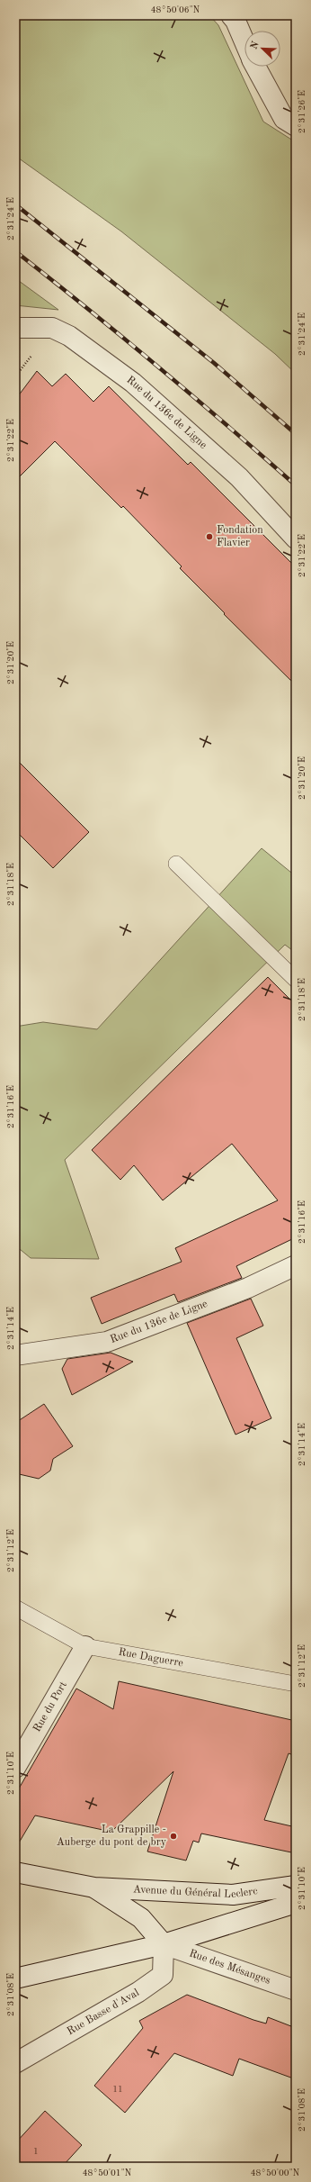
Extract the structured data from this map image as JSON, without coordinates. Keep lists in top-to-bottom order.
{
  "streets": {
    "street": [
      "Rue du 136e de Ligne",
      "Rue du Port",
      "Avenue du Général Leclerc",
      "Rue des Mésanges",
      "Rue Basse d'Aval"
    ],
    "lane": ["Rue Daguerre"]
  },
  "crossings": [
    ["Rue Daguerre", "Rue du Port"],
    ["Avenue du Général Leclerc", "Rue des Mésanges"],
    ["Avenue du Général Leclerc", "Rue Basse d'Aval"],
    ["Rue des Mésanges", "Rue Basse d'Aval"]
  ],
  "places": ["Fondation Flavier", "La Grappille - Auberge du pont de bry"],
  "house_numbers": ["11", "1"],
  "north": "top left",
  "coordinates": [
    "48°50'06\"N",
    "2°31'26\"E",
    "2°31'24\"E",
    "2°31'22\"E",
    "2°31'20\"E",
    "2°31'18\"E",
    "2°31'16\"E",
    "2°31'14\"E",
    "2°31'12\"E",
    "2°31'10\"E",
    "2°31'08\"E",
    "48°50'01\"N",
    "48°50'00\"N"
  ]
}
